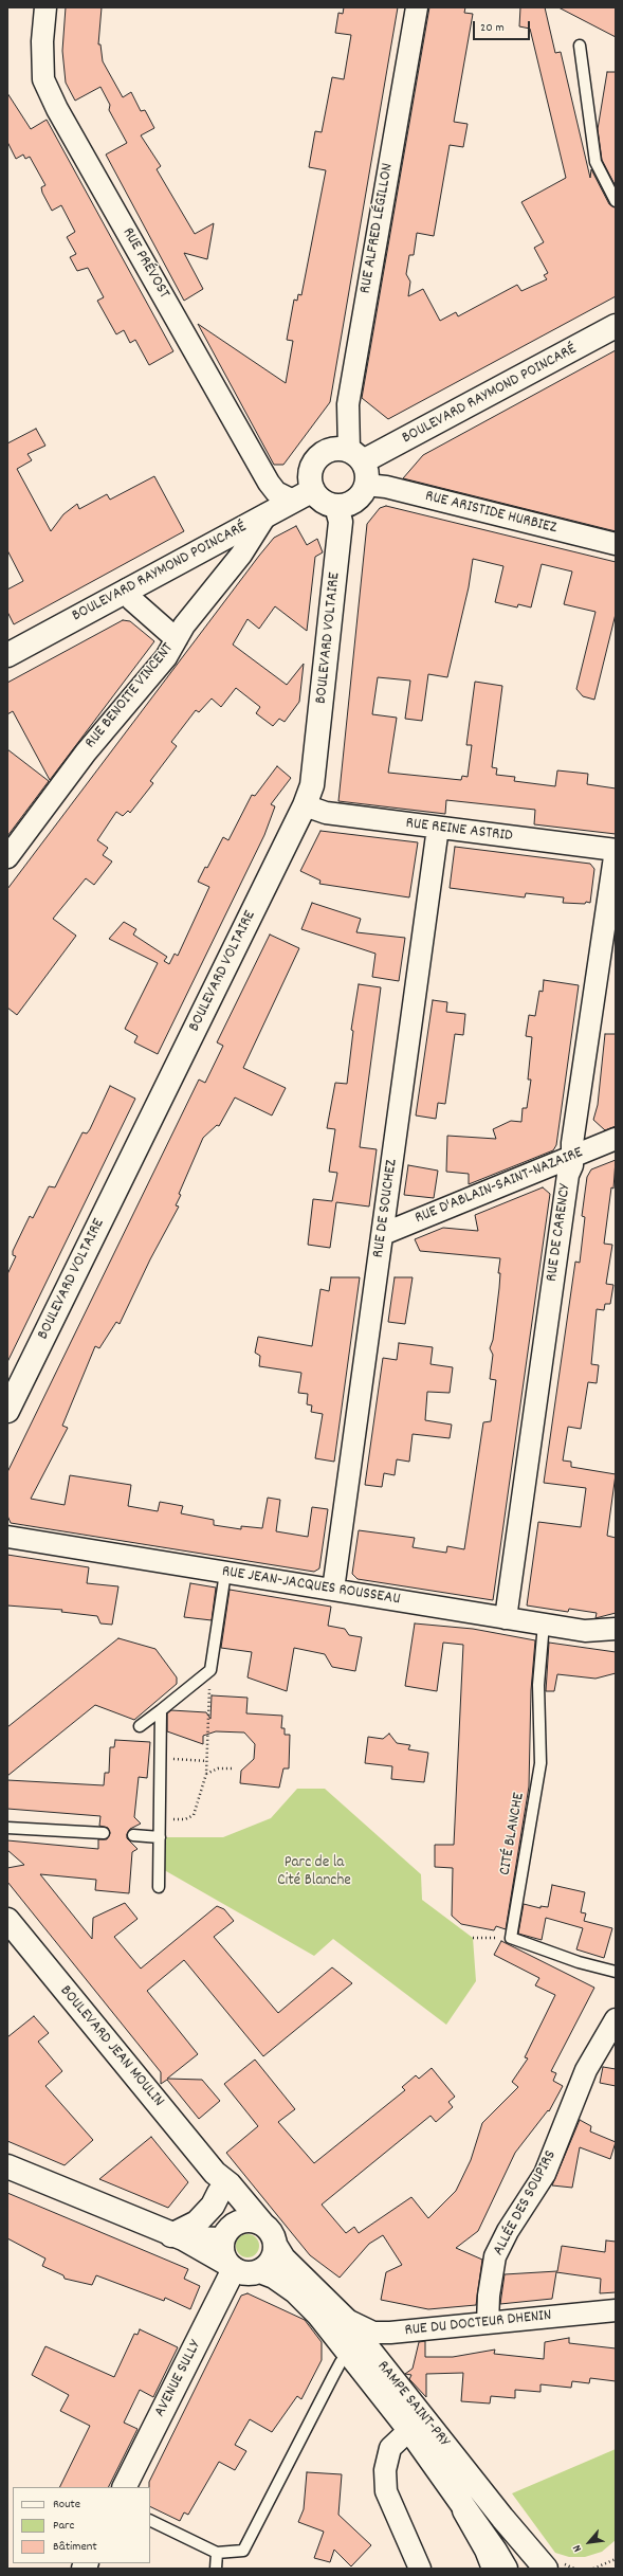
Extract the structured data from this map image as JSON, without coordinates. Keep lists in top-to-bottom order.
{
  "streets": {
    "street": [
      "RUE ALFRED LÉGILLON",
      "RUE PRÉVOST",
      "BOULEVARD RAYMOND POINCARÉ",
      "RUE ARISTIDE HURBIEZ",
      "BOULEVARD VOLTAIRE",
      "RUE BENOITE VINCENT",
      "RUE REINE ASTRID",
      "RUE D'ABLAIN-SAINT-NAZAIRE",
      "RUE DE SOUCHEZ",
      "RUE DE CARENCY",
      "RUE JEAN-JACQUES ROUSSEAU",
      "BOULEVARD JEAN MOULIN",
      "ALLÉE DES SOUPIRS",
      "RUE DU DOCTEUR DHENIN",
      "AVENUE SULLY",
      "RAMPE SAINT-PRY"
    ],
    "lane": ["CITÉ BLANCHE"]
  },
  "crossings": [
    ["RUE ALFRED LÉGILLON", "BOULEVARD RAYMOND POINCARÉ"],
    ["RUE ALFRED LÉGILLON", "RUE ARISTIDE HURBIEZ"],
    ["RUE ALFRED LÉGILLON", "BOULEVARD VOLTAIRE"],
    ["RUE PRÉVOST", "BOULEVARD RAYMOND POINCARÉ"],
    ["BOULEVARD RAYMOND POINCARÉ", "RUE ARISTIDE HURBIEZ"],
    ["BOULEVARD RAYMOND POINCARÉ", "BOULEVARD VOLTAIRE"],
    ["BOULEVARD RAYMOND POINCARÉ", "RUE BENOITE VINCENT"],
    ["RUE ARISTIDE HURBIEZ", "BOULEVARD VOLTAIRE"],
    ["BOULEVARD VOLTAIRE", "RUE REINE ASTRID"],
    ["RUE REINE ASTRID", "RUE DE SOUCHEZ"],
    ["RUE REINE ASTRID", "RUE DE CARENCY"],
    ["RUE D'ABLAIN-SAINT-NAZAIRE", "RUE DE SOUCHEZ"],
    ["RUE D'ABLAIN-SAINT-NAZAIRE", "RUE DE CARENCY"],
    ["RUE DE SOUCHEZ", "RUE JEAN-JACQUES ROUSSEAU"],
    ["RUE DE CARENCY", "RUE JEAN-JACQUES ROUSSEAU"],
    ["RUE JEAN-JACQUES ROUSSEAU", "CITÉ BLANCHE"],
    ["BOULEVARD JEAN MOULIN", "AVENUE SULLY"],
    ["BOULEVARD JEAN MOULIN", "RAMPE SAINT-PRY"],
    ["ALLÉE DES SOUPIRS", "RUE DU DOCTEUR DHENIN"],
    ["RUE DU DOCTEUR DHENIN", "RAMPE SAINT-PRY"],
    ["AVENUE SULLY", "RAMPE SAINT-PRY"]
  ],
  "parks": ["Parc de la Cité Blanche"],
  "legend": ["Route", "Parc", "Bâtiment"],
  "scale_bar": "20 m",
  "north": "bottom left"
}
